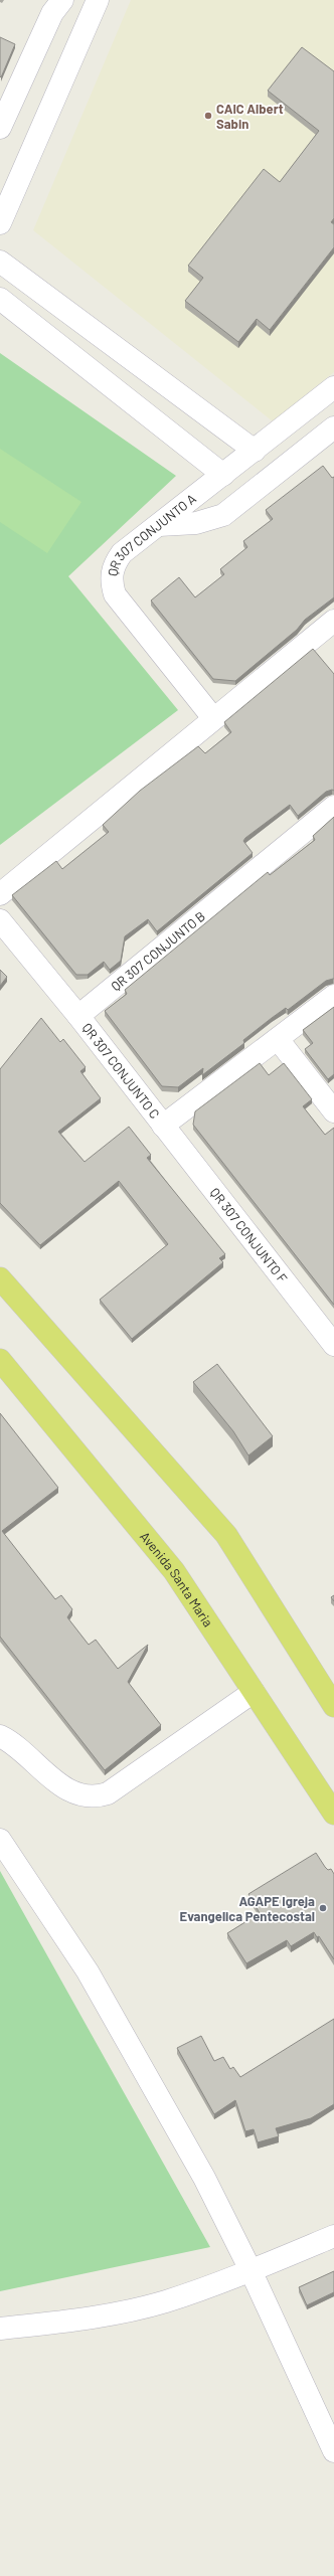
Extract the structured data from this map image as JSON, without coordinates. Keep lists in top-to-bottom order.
{
  "streets": {
    "main road": ["Avenida Santa Maria"],
    "street": [
      "QR 307 CONJUNTO A",
      "QR 307 CONJUNTO B",
      "QR 307 CONJUNTO C",
      "QR 307 CONJUNTO F"
    ]
  },
  "crossings": [
    ["QR 307 CONJUNTO B", "QR 307 CONJUNTO C"],
    ["QR 307 CONJUNTO C", "QR 307 CONJUNTO F"]
  ],
  "places": ["CAIC Albert Sabin", "AGAPE Igreja Evangelica Pentecostal"]
}
